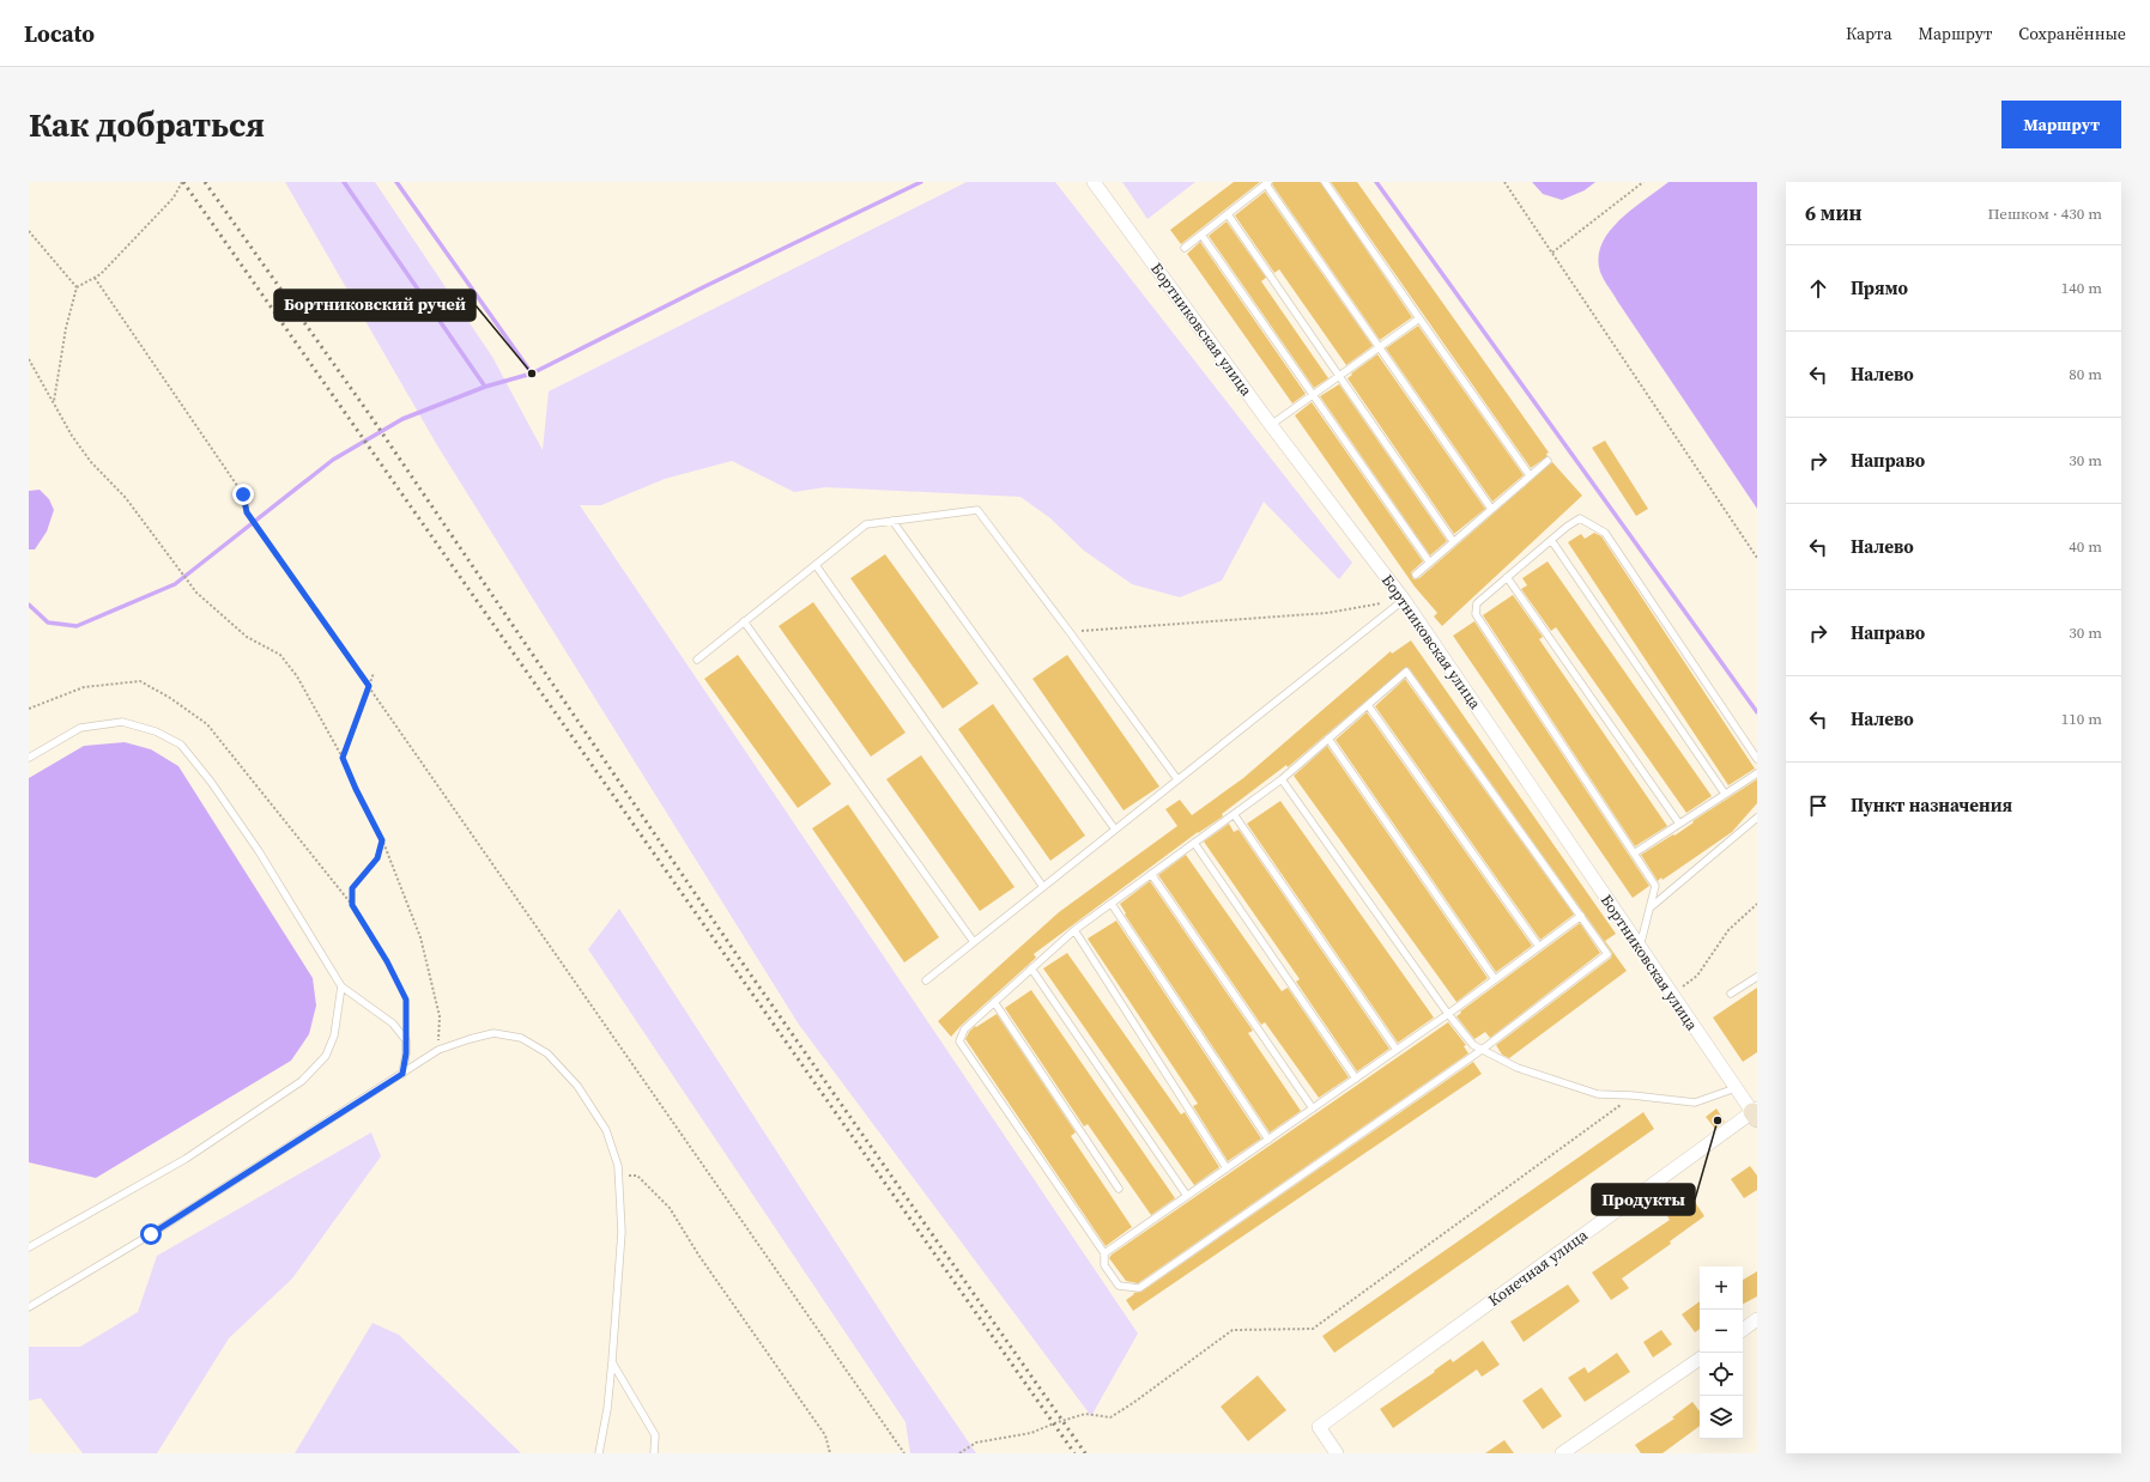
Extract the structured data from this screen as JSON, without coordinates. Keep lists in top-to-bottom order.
{
  "streets": {
    "street": ["Бортниковская улица", "Конечная улица"]
  },
  "crossings": [
    ["Бортниковская улица", "Конечная улица"]
  ],
  "places": ["Бортниковский ручей", "Продукты"],
  "page": {
    "header": "Locato",
    "nav": ["Карта", "Маршрут", "Сохранённые"],
    "buttons": "Маршрут",
    "title": "Как добраться",
    "heading": ["6 мин", "Пешком · 430 m"],
    "list": [
      ["Прямо", "140 m"],
      ["Налево", "80 m"],
      ["Направо", "30 m"],
      ["Налево", "40 m"],
      ["Направо", "30 m"],
      ["Налево", "110 m"],
      "Пункт назначения"
    ],
    "map_buttons": ["+", "−"]
  }
}
